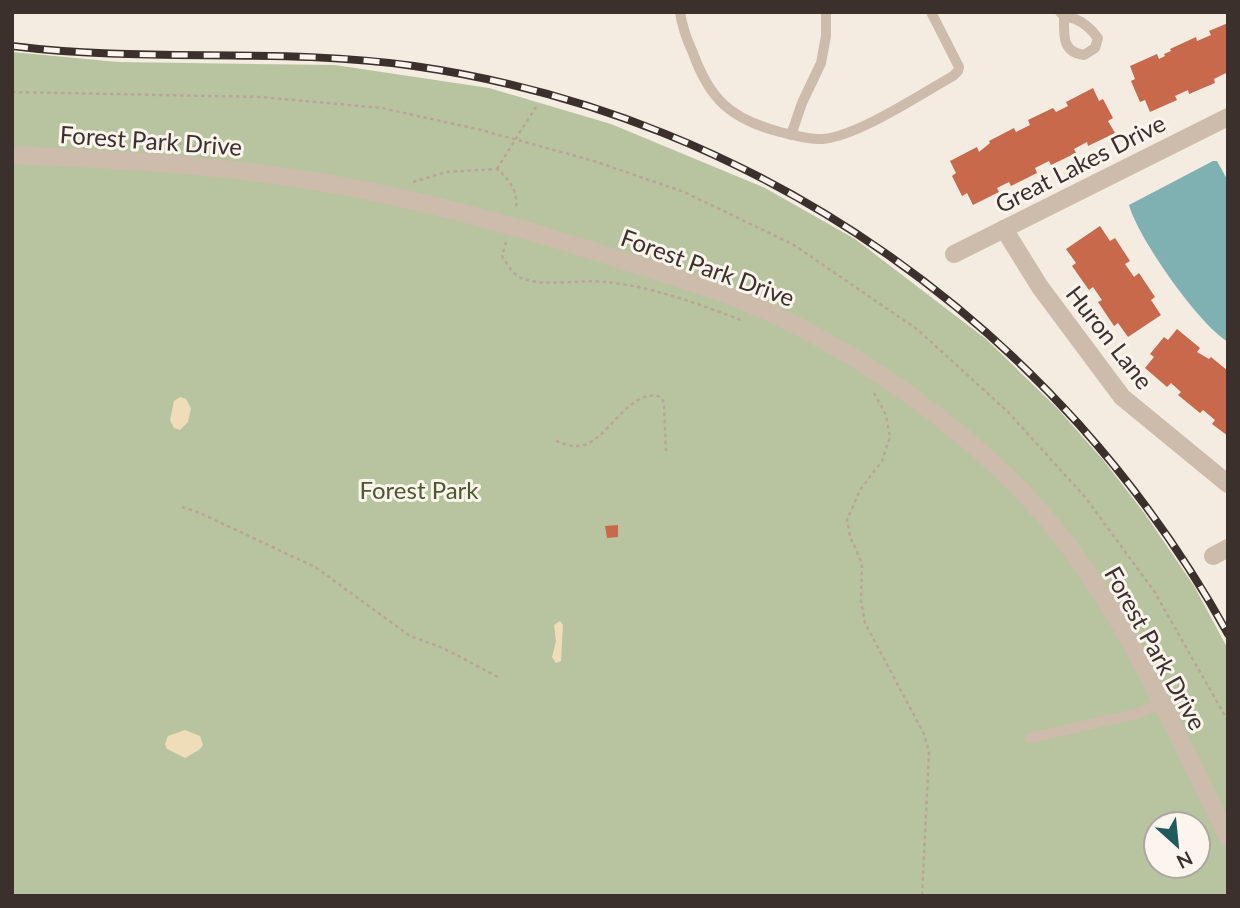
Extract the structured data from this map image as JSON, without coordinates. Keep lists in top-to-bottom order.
{
  "streets": {
    "street": ["Forest Park Drive", "Great Lakes Drive", "Huron Lane"]
  },
  "crossings": [
    ["Great Lakes Drive", "Huron Lane"]
  ],
  "parks": ["Forest Park"],
  "north": "bottom right"
}
